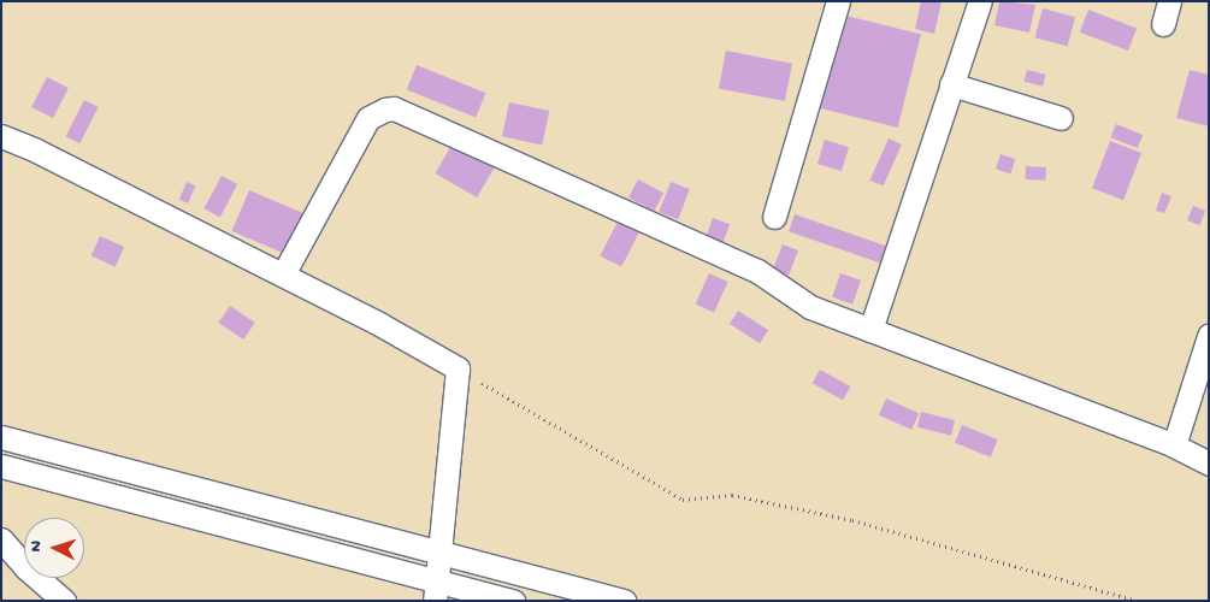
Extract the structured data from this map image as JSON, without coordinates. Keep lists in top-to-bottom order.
{
  "north": "left"
}
